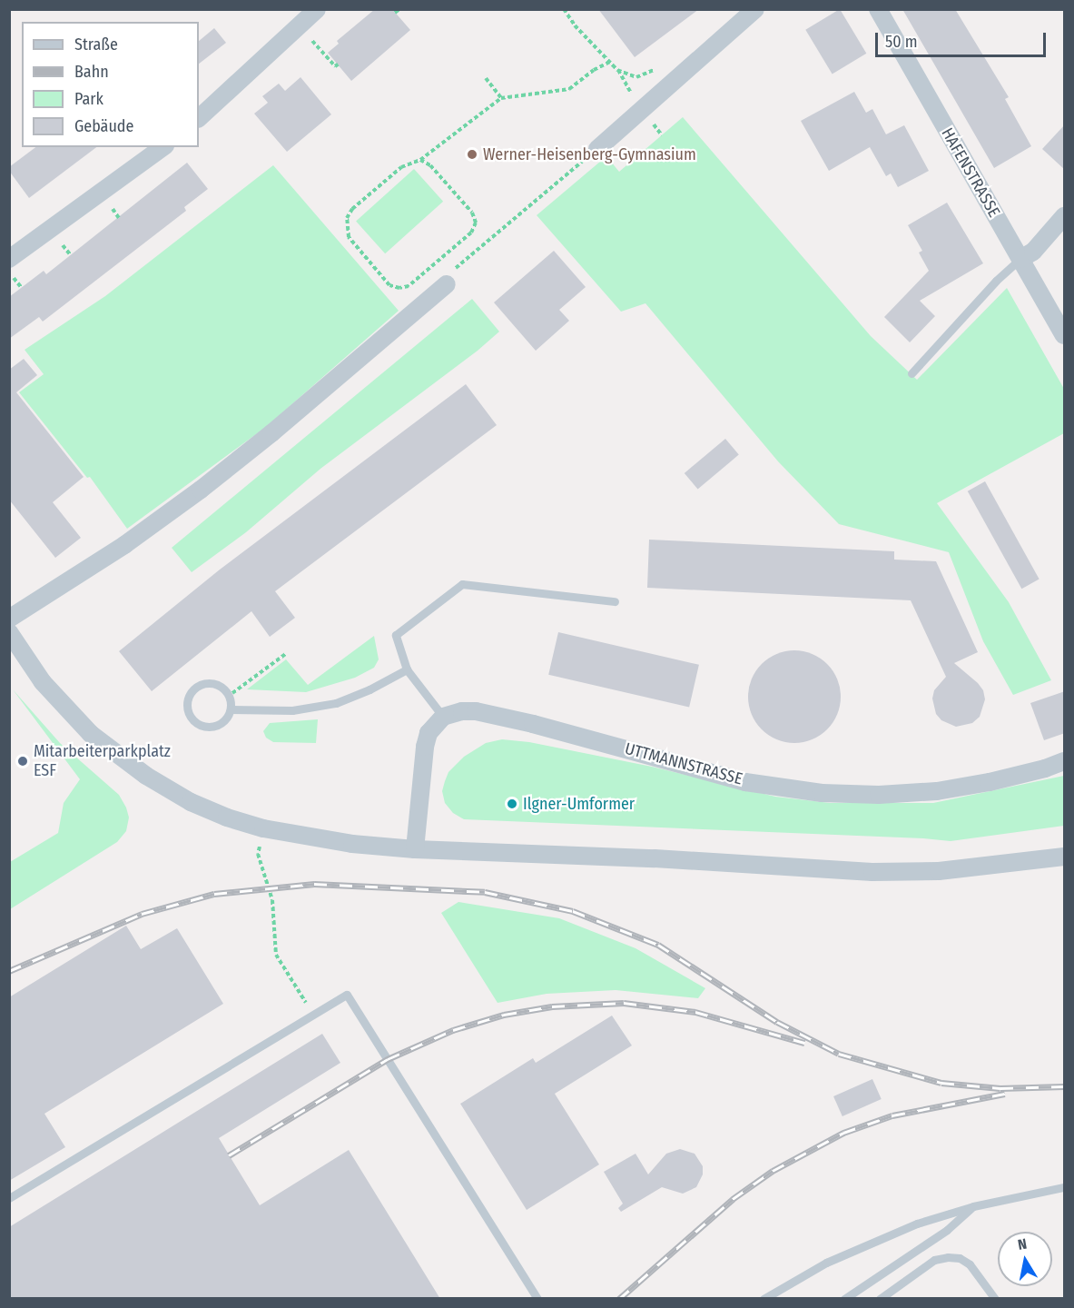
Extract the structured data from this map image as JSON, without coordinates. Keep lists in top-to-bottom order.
{
  "streets": {
    "street": ["HAFENSTRASSE", "UTTMANNSTRASSE"]
  },
  "places": ["Werner-Heisenberg-Gymnasium", "Mitarbeiterparkplatz ESF", "Ilgner-Umformer"],
  "legend": [
    "Straße",
    "Bahn",
    "Park",
    "Gebäude"
  ],
  "scale_bar": "50 m",
  "north": "top"
}
